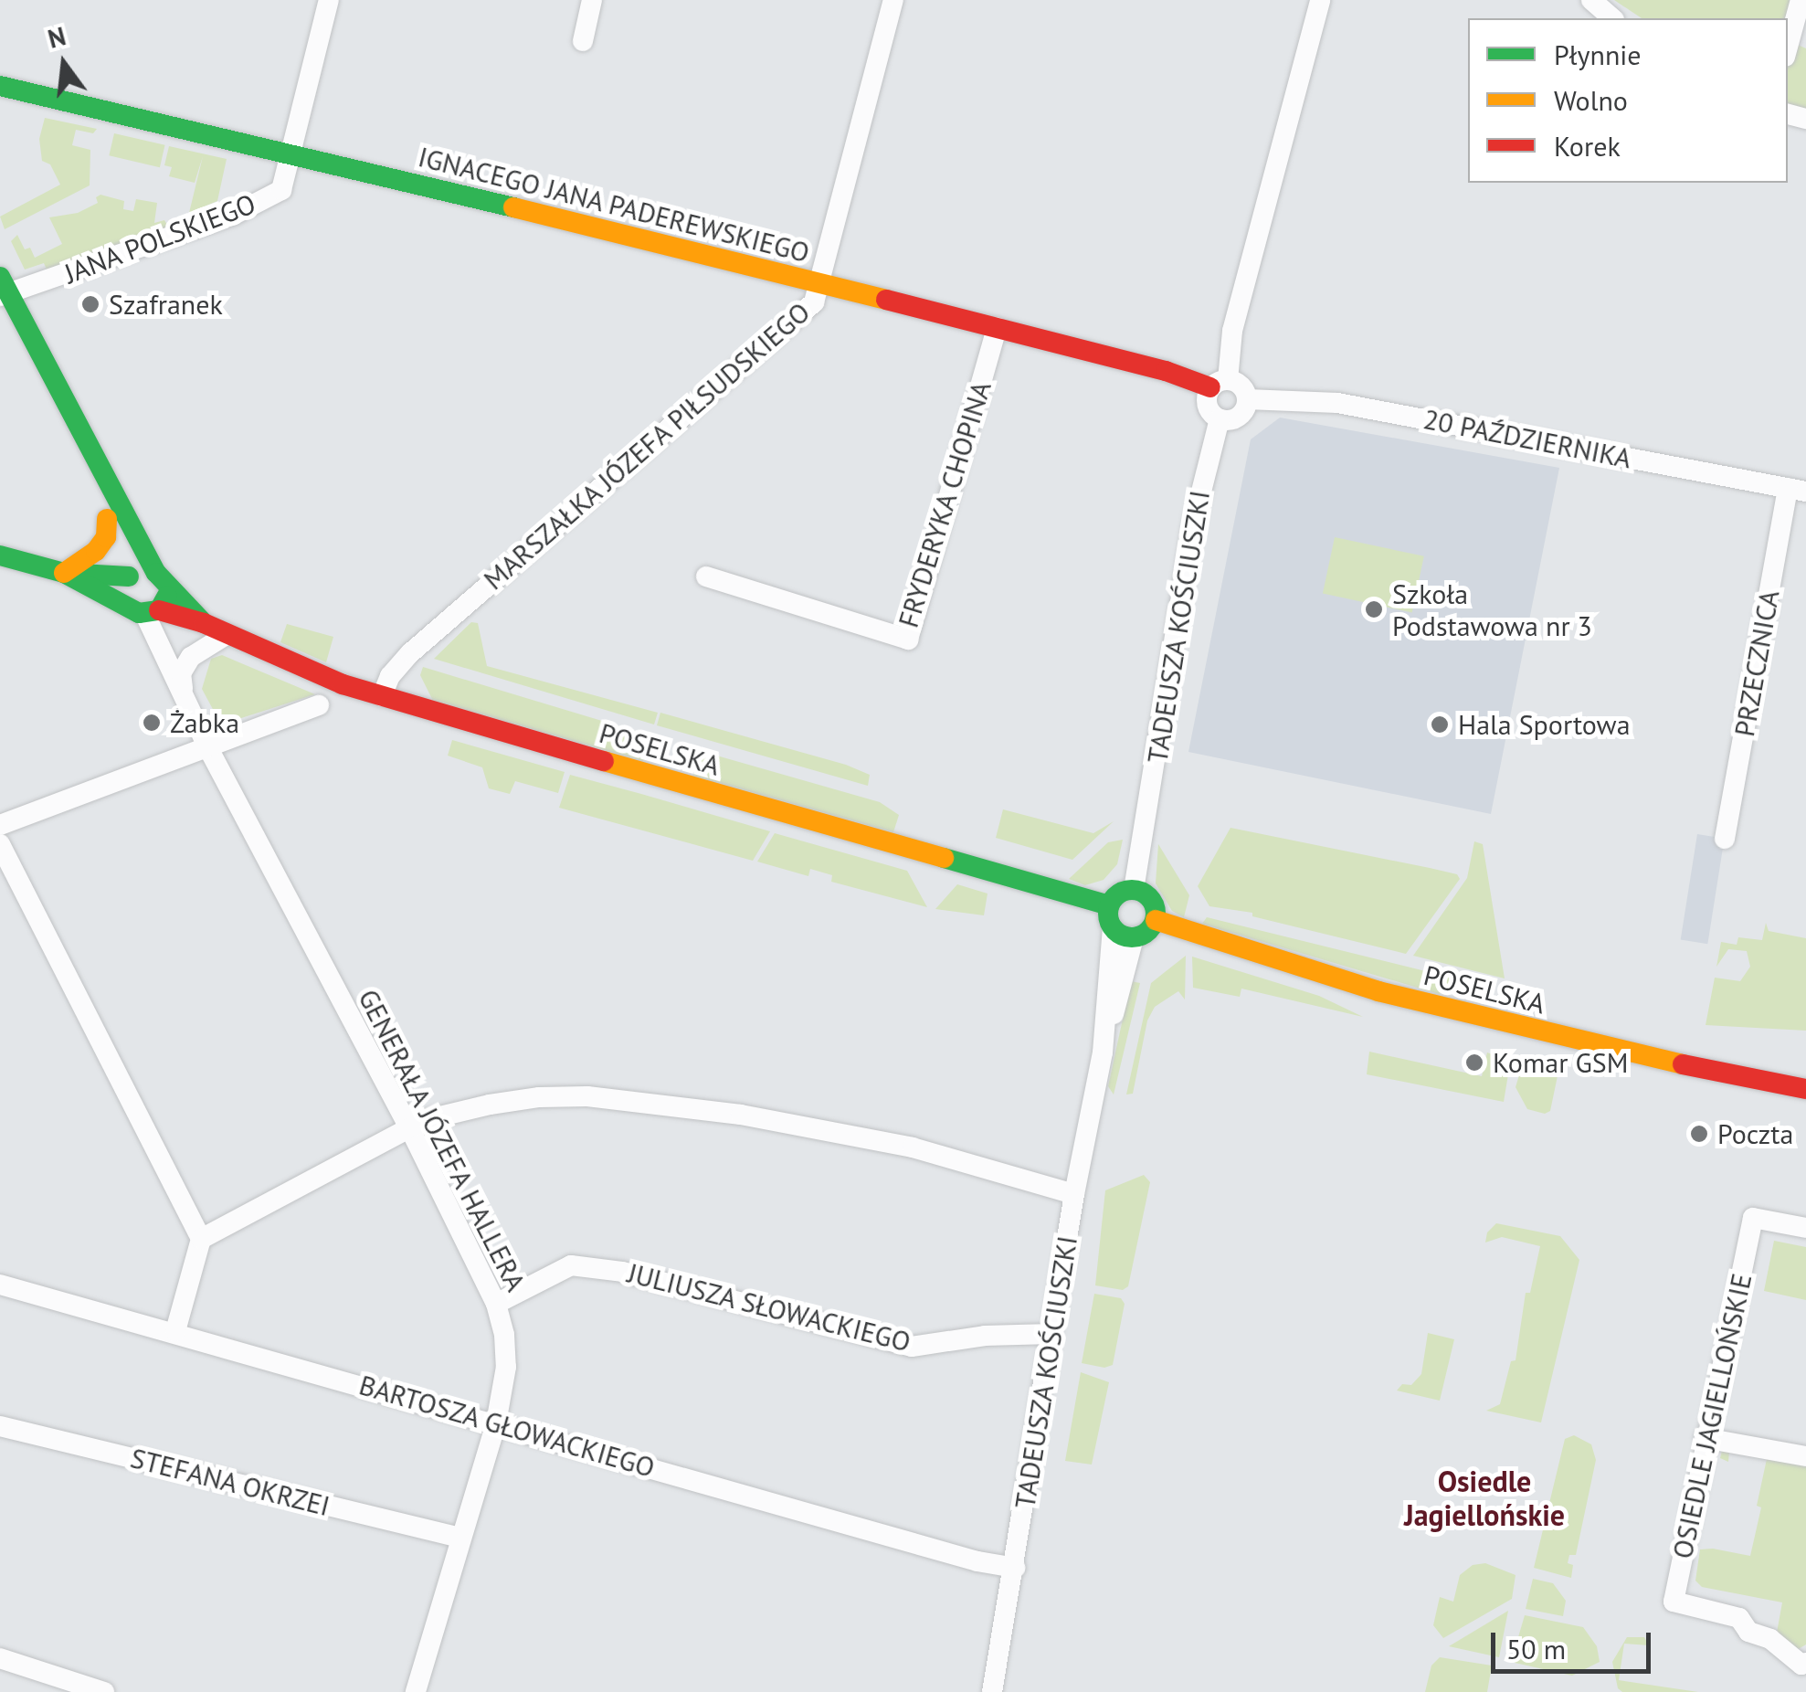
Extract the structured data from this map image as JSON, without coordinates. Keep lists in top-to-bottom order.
{
  "streets": {
    "street": [
      "IGNACEGO JANA PADEREWSKIEGO",
      "JANA POLSKIEGO",
      "20 PAŹDZIERNIKA",
      "MARSZAŁKA JÓZEFA PIŁSUDSKIEGO",
      "FRYDERYKA CHOPINA",
      "TADEUSZA KOŚCIUSZKI",
      "PRZECZNICA",
      "POSELSKA",
      "GENERAŁA JÓZEFA HALLERA",
      "JULIUSZA SŁOWACKIEGO",
      "OSIEDLE JAGIELLOŃSKIE",
      "BARTOSZA GŁOWACKIEGO",
      "STEFANA OKRZEI"
    ]
  },
  "crossings": [
    ["IGNACEGO JANA PADEREWSKIEGO", "JANA POLSKIEGO"],
    ["IGNACEGO JANA PADEREWSKIEGO", "20 PAŹDZIERNIKA"],
    ["IGNACEGO JANA PADEREWSKIEGO", "MARSZAŁKA JÓZEFA PIŁSUDSKIEGO"],
    ["IGNACEGO JANA PADEREWSKIEGO", "FRYDERYKA CHOPINA"],
    ["IGNACEGO JANA PADEREWSKIEGO", "TADEUSZA KOŚCIUSZKI"],
    ["20 PAŹDZIERNIKA", "TADEUSZA KOŚCIUSZKI"],
    ["20 PAŹDZIERNIKA", "PRZECZNICA"],
    ["MARSZAŁKA JÓZEFA PIŁSUDSKIEGO", "POSELSKA"],
    ["TADEUSZA KOŚCIUSZKI", "POSELSKA"],
    ["TADEUSZA KOŚCIUSZKI", "JULIUSZA SŁOWACKIEGO"],
    ["TADEUSZA KOŚCIUSZKI", "BARTOSZA GŁOWACKIEGO"],
    ["POSELSKA", "GENERAŁA JÓZEFA HALLERA"],
    ["GENERAŁA JÓZEFA HALLERA", "JULIUSZA SŁOWACKIEGO"],
    ["GENERAŁA JÓZEFA HALLERA", "BARTOSZA GŁOWACKIEGO"],
    ["GENERAŁA JÓZEFA HALLERA", "STEFANA OKRZEI"]
  ],
  "districts": ["Osiedle Jagiellońskie"],
  "places": [
    "Szafranek",
    "Szkoła Podstawowa nr 3",
    "Żabka",
    "Hala Sportowa",
    "Komar GSM",
    "Poczta"
  ],
  "legend": ["Płynnie", "Wolno", "Korek"],
  "scale_bar": "50 m",
  "north": "top"
}
